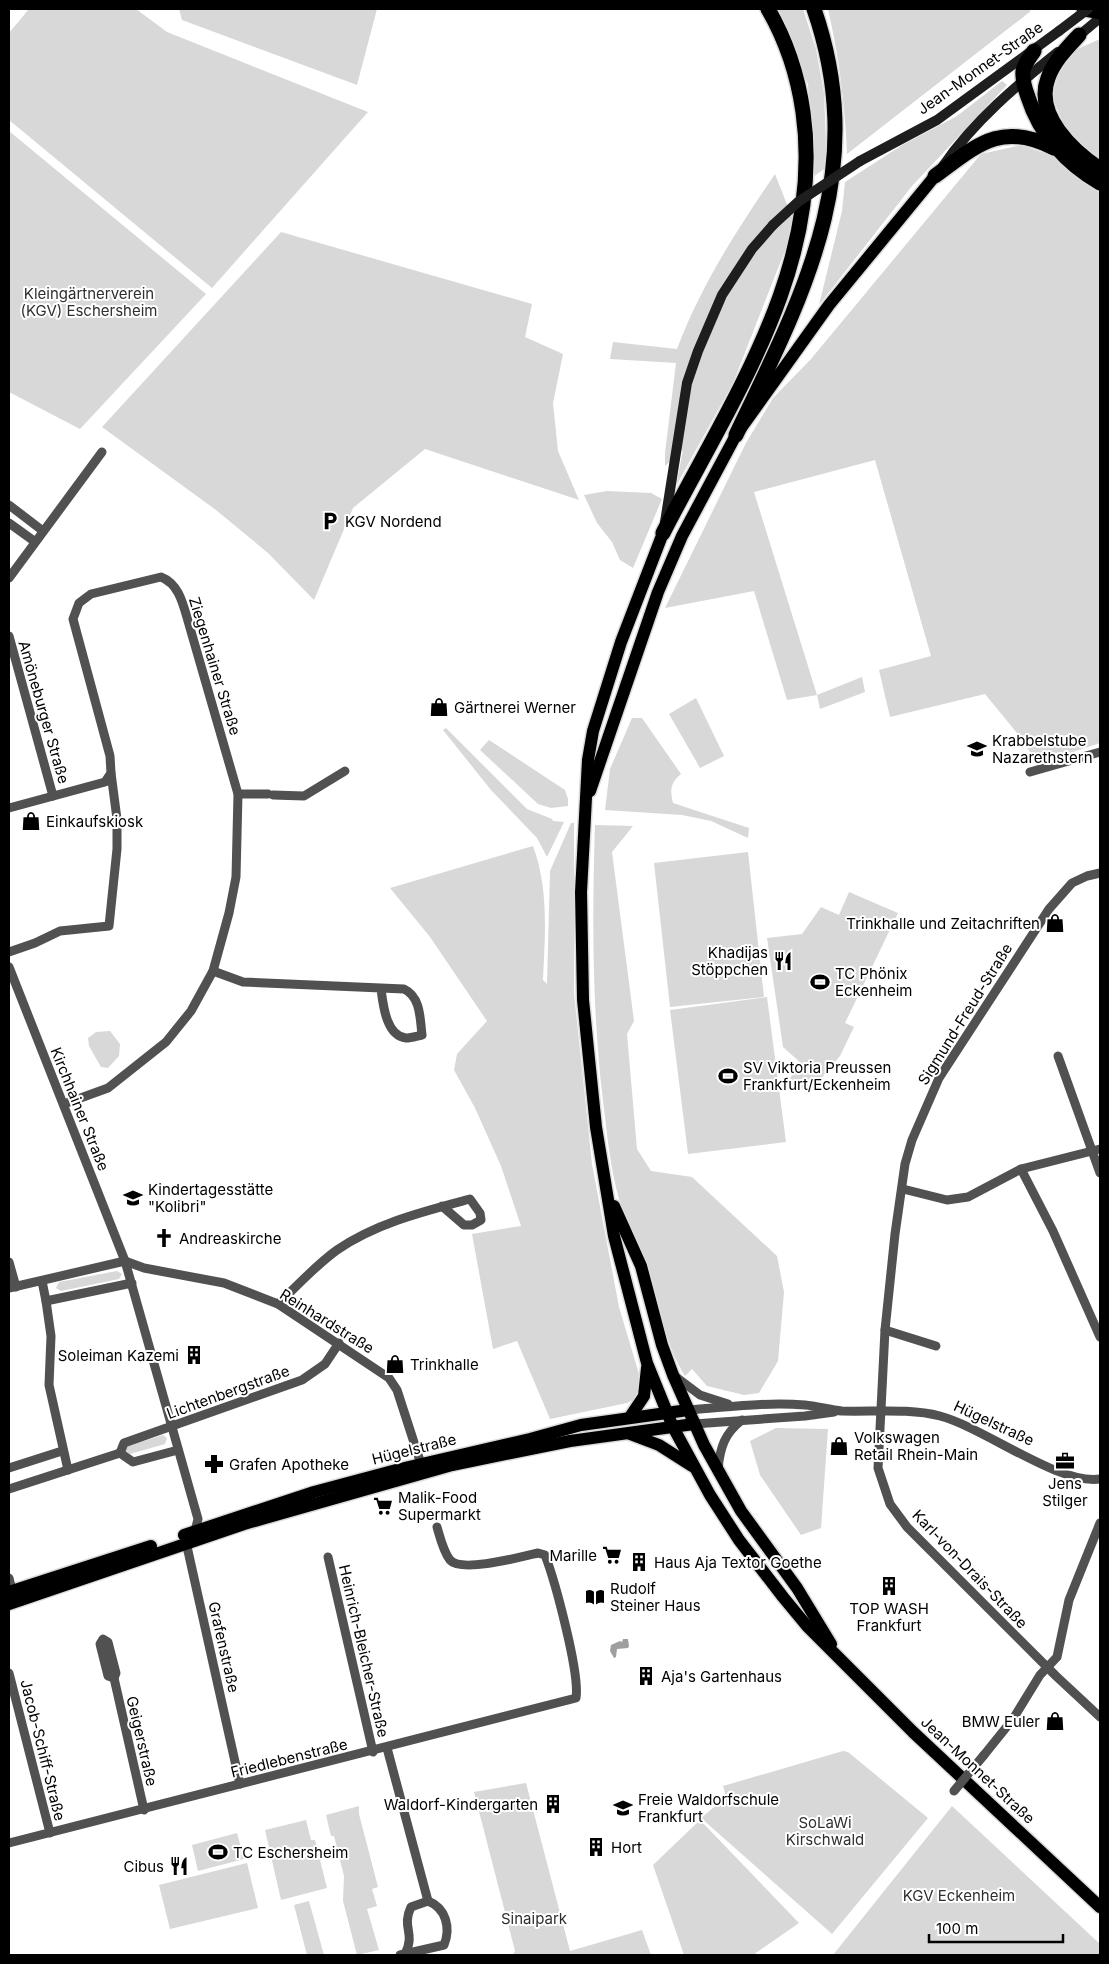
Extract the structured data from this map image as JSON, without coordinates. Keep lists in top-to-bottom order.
{
  "streets": {
    "main road": ["Jean-Monnet-Straße", "Hügelstraße"],
    "street": [
      "Ziegenhainer Straße",
      "Amöneburger Straße",
      "Sigmund-Freud-Straße",
      "Kirchhainer Straße",
      "Reinhardstraße",
      "Lichtenbergstraße",
      "Karl-von-Drais-Straße",
      "Grafenstraße",
      "Heinrich-Bleicher-Straße",
      "Geigerstraße",
      "Jacob-Schiff-Straße",
      "Friedlebenstraße"
    ]
  },
  "crossings": [
    ["Jean-Monnet-Straße", "Hügelstraße"],
    ["Ziegenhainer Straße", "Kirchhainer Straße"],
    ["Sigmund-Freud-Straße", "Hügelstraße"],
    ["Sigmund-Freud-Straße", "Karl-von-Drais-Straße"],
    ["Kirchhainer Straße", "Reinhardstraße"],
    ["Reinhardstraße", "Lichtenbergstraße"],
    ["Reinhardstraße", "Hügelstraße"],
    ["Hügelstraße", "Karl-von-Drais-Straße"],
    ["Hügelstraße", "Grafenstraße"],
    ["Grafenstraße", "Friedlebenstraße"],
    ["Heinrich-Bleicher-Straße", "Friedlebenstraße"],
    ["Geigerstraße", "Friedlebenstraße"],
    ["Jacob-Schiff-Straße", "Friedlebenstraße"]
  ],
  "parks": [
    "Kleingärtnerverein (KGV) Eschersheim",
    "SoLaWi Kirschwald",
    "KGV Eckenheim",
    "Sinaipark"
  ],
  "places": {
    "parking": ["KGV Nordend"],
    "shop": [
      "Gärtnerei Werner",
      "Einkaufskiosk",
      "Trinkhalle und Zeitachriften",
      "Trinkhalle",
      "Volkswagen Retail Rhein-Main",
      "BMW Euler"
    ],
    "school or university": ["Krabbelstube Nazarethstern", "Kindertagesstätte \"Kolibri\"", "Freie Waldorfschule Frankfurt"],
    "restaurant": ["Khadijas Stöppchen", "Cibus"],
    "sports": ["TC Phönix Eckenheim", "SV Viktoria Preussen Frankfurt/Eckenheim", "TC Eschersheim"],
    "church": ["Andreaskirche"],
    "building": [
      "Soleiman Kazemi",
      "Haus Aja Textor Goethe",
      "TOP WASH Frankfurt",
      "Aja's Gartenhaus",
      "Waldorf-Kindergarten",
      "Hort"
    ],
    "office": ["Jens Stilger"],
    "pharmacy": ["Grafen Apotheke"],
    "supermarket": ["Malik-Food Supermarkt", "Marille"],
    "library": ["Rudolf Steiner Haus"]
  },
  "scale_bar": "100 m"
}
